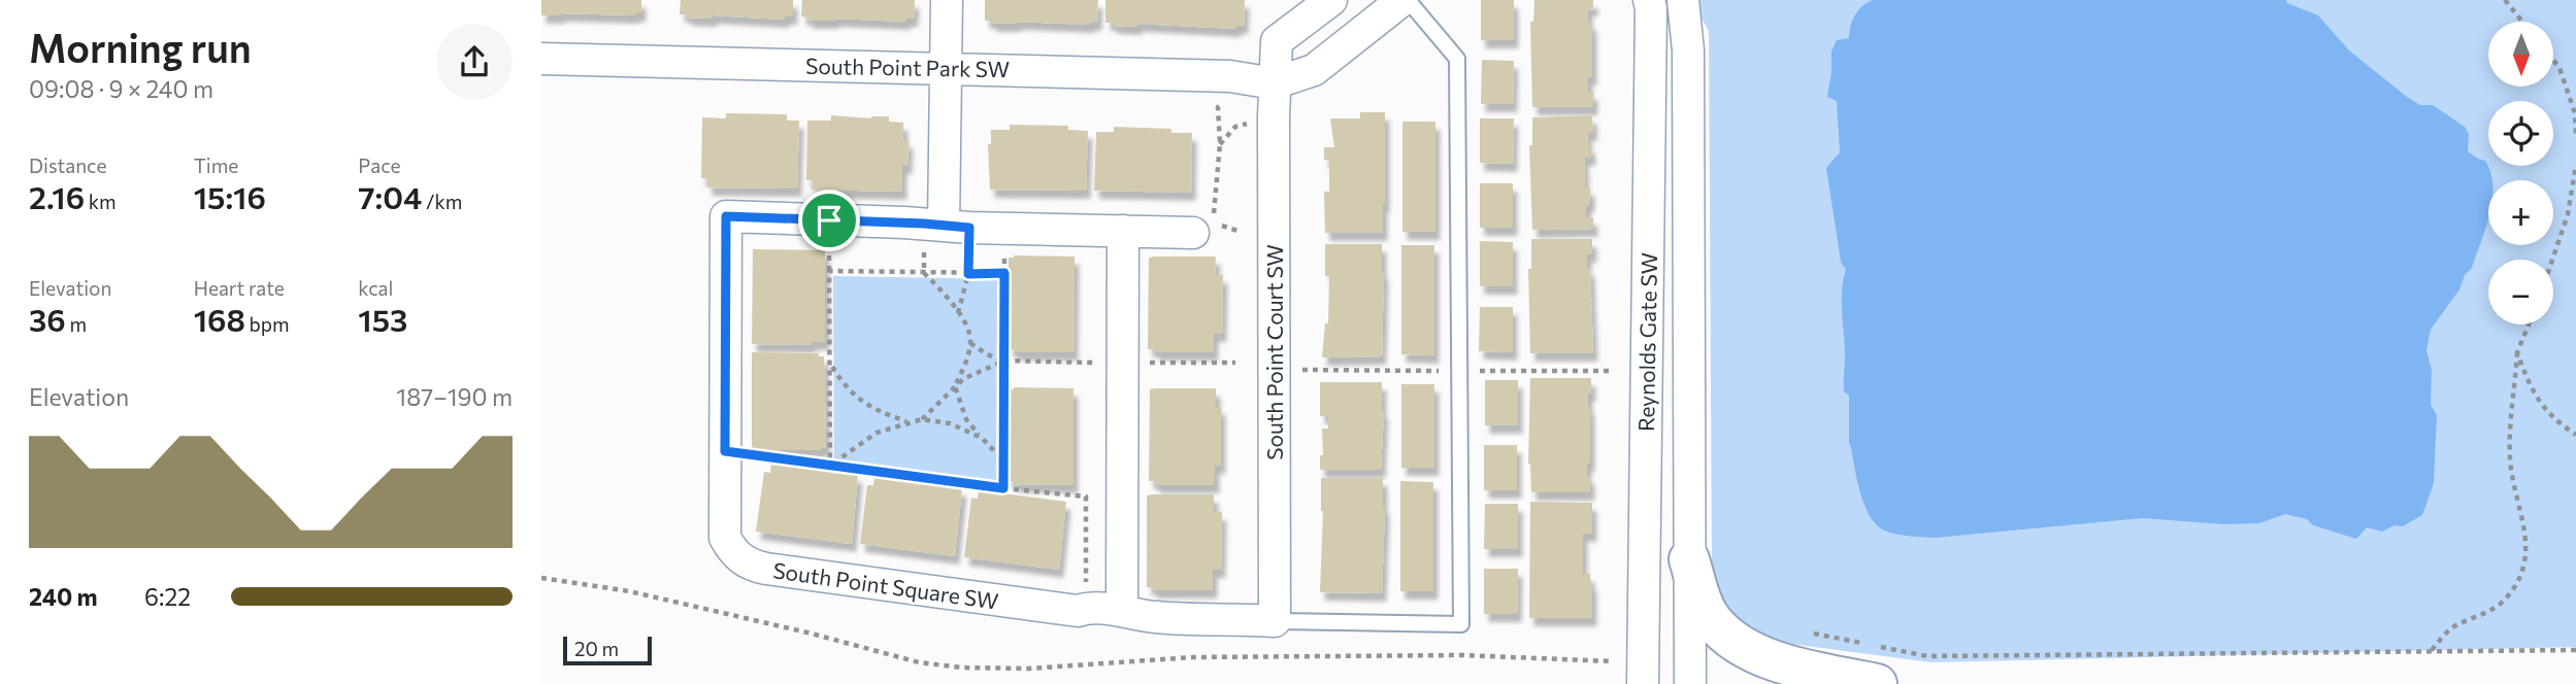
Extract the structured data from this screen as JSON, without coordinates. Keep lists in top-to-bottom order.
{
  "streets": {
    "street": [
      "South Point Park SW",
      "Reynolds Gate SW",
      "South Point Court SW",
      "South Point Square SW"
    ]
  },
  "crossings": [
    ["South Point Park SW", "South Point Court SW"],
    ["South Point Court SW", "South Point Square SW"]
  ],
  "scale_bar": "20 m",
  "north": "bottom",
  "page": {
    "heading": ["Morning run", "09:08 · 9 × 240 m"],
    "map_buttons": ["+", "−"],
    "stats": [
      ["Distance", "2.16 km"],
      ["Time", "15:16"],
      ["Pace", "7:04 /km"],
      ["Elevation", "36 m"],
      ["Heart rate", "168 bpm"],
      ["kcal", "153"]
    ],
    "chart": ["Elevation", "187–190 m"],
    "list": [
      {
        "name": "240 m",
        "note": "6:22"
      }
    ],
    "scale": "20 m"
  }
}
